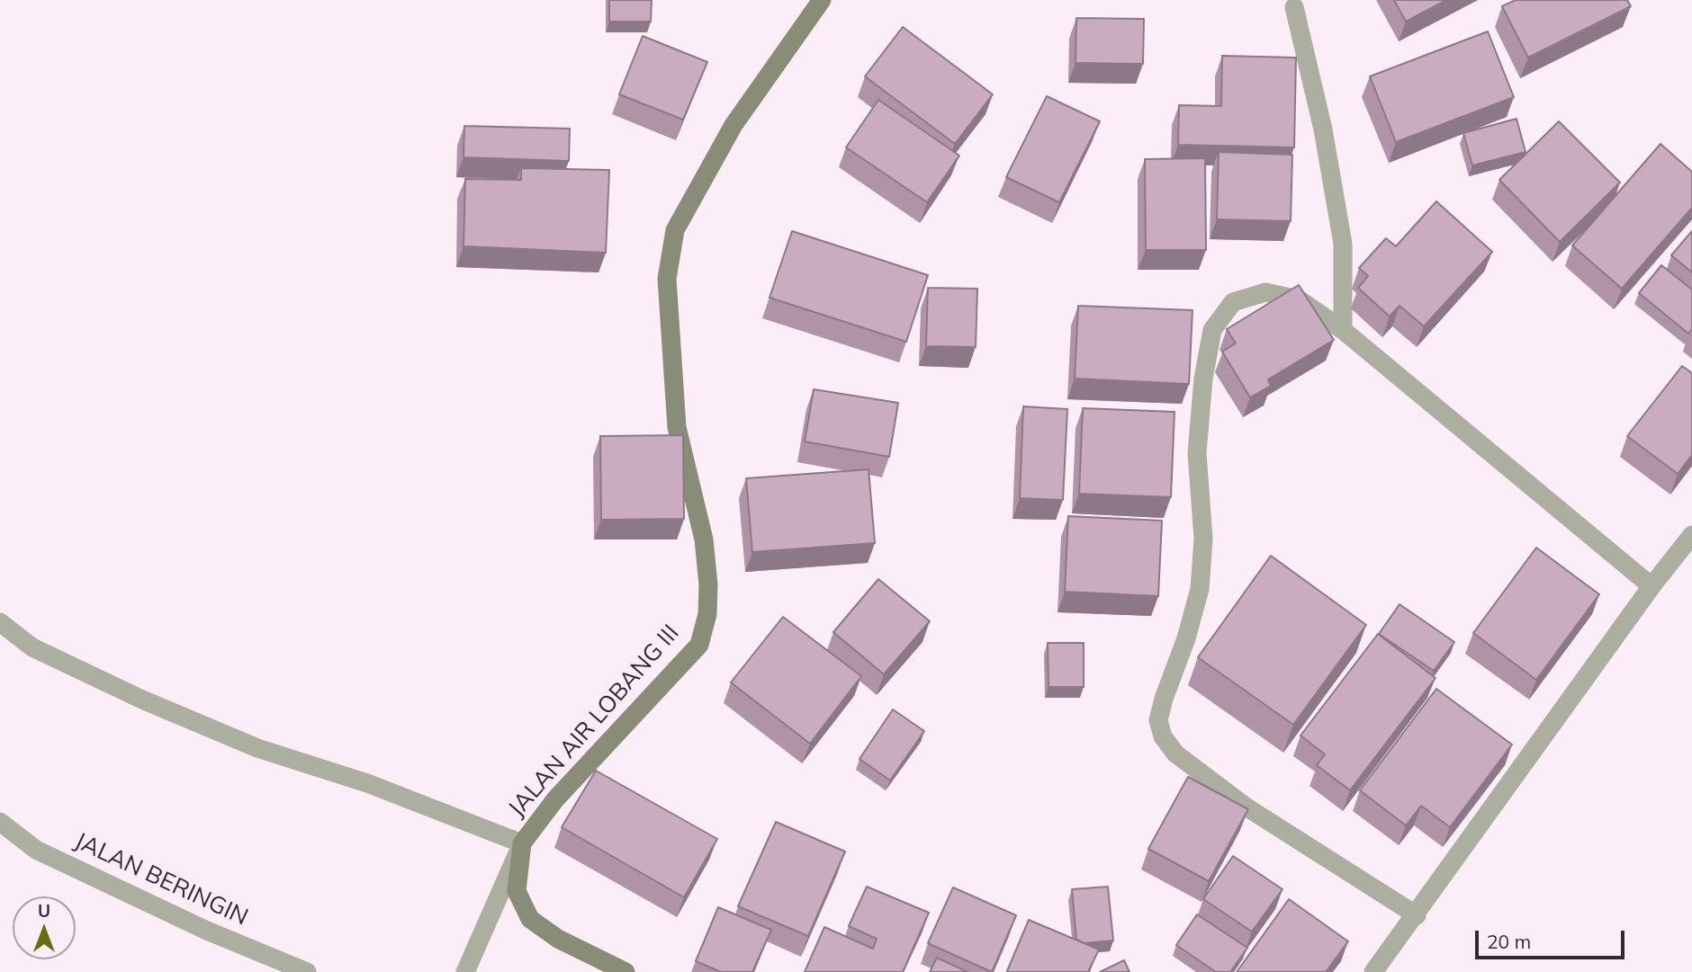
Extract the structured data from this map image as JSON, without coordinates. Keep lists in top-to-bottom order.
{
  "streets": {
    "street": ["JALAN AIR LOBANG III", "JALAN BERINGIN"]
  },
  "scale_bar": "20 m",
  "north": "top"
}
